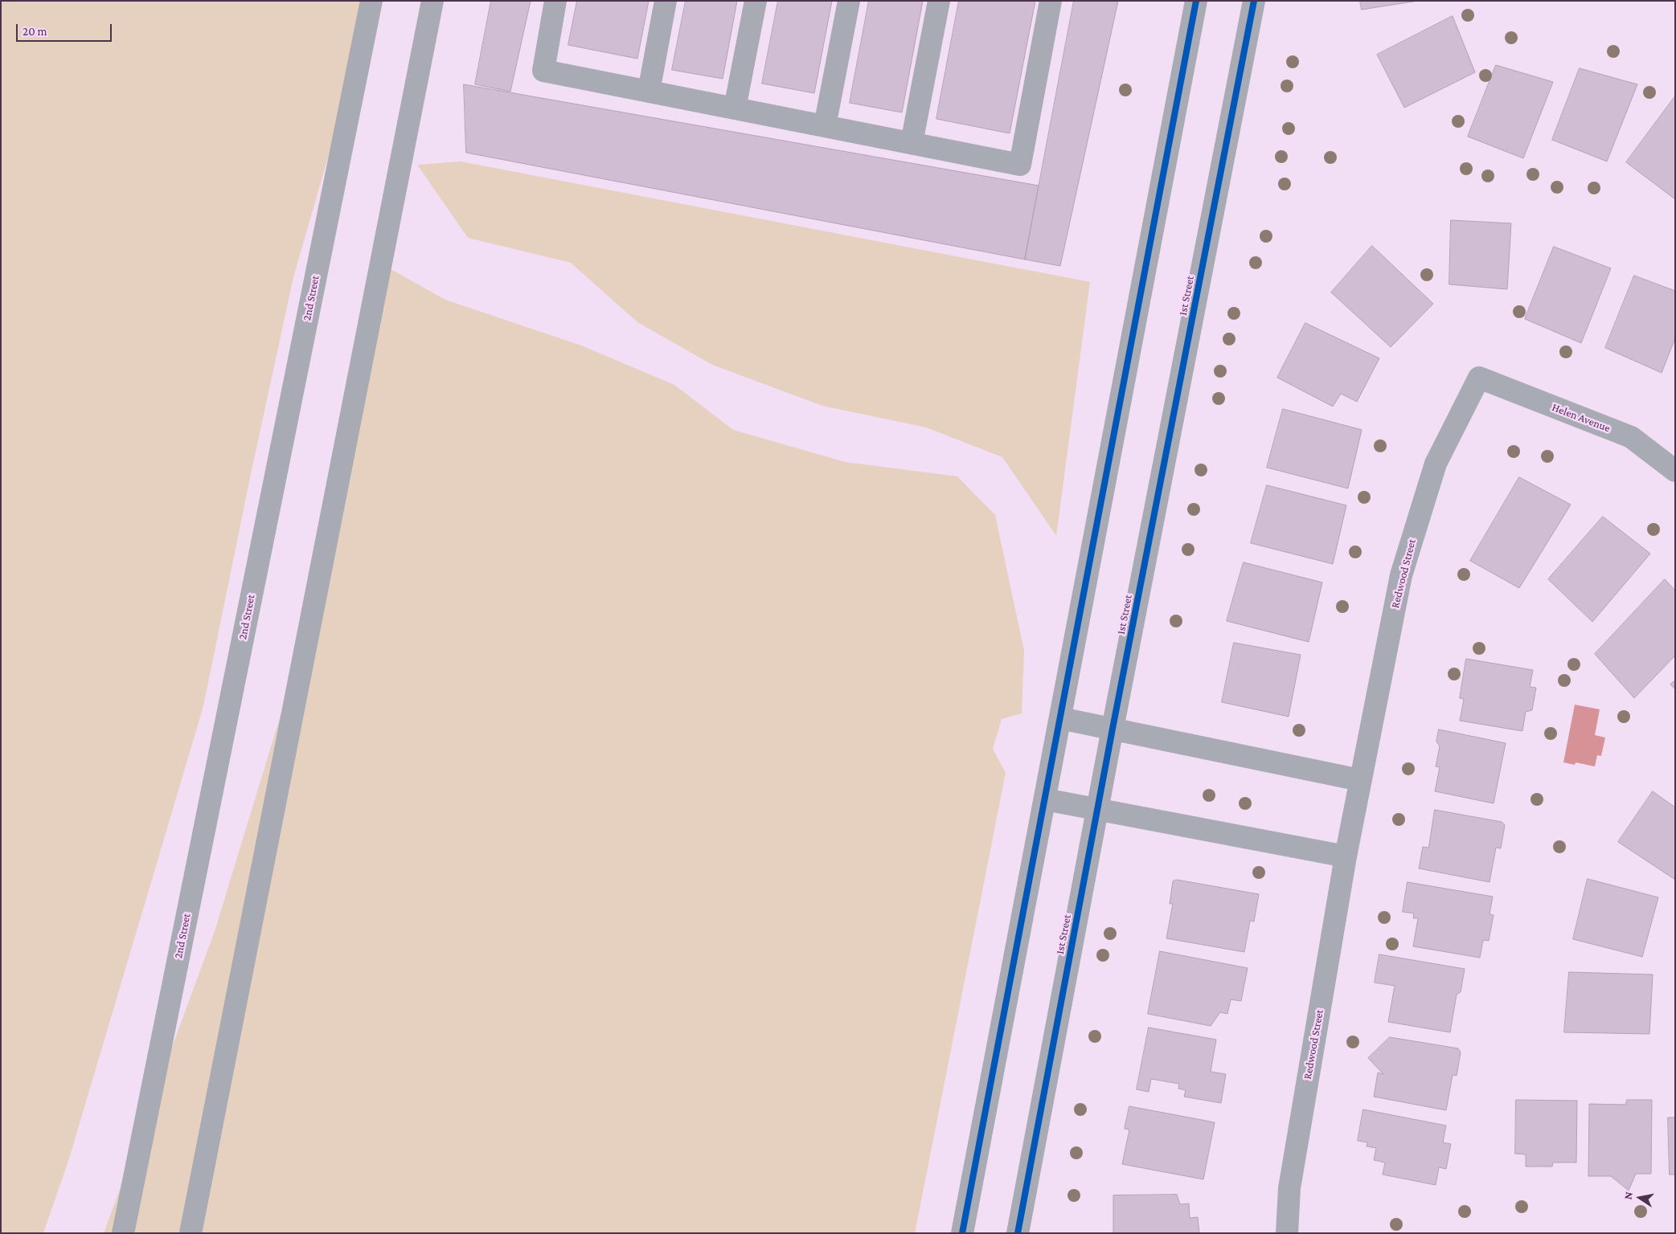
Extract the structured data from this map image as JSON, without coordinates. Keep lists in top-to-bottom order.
{
  "streets": {
    "street": [
      "1st Street",
      "2nd Street",
      "Helen Avenue",
      "Redwood Street"
    ]
  },
  "crossings": [
    ["Helen Avenue", "Redwood Street"]
  ],
  "scale_bar": "20 m",
  "north": "left"
}
